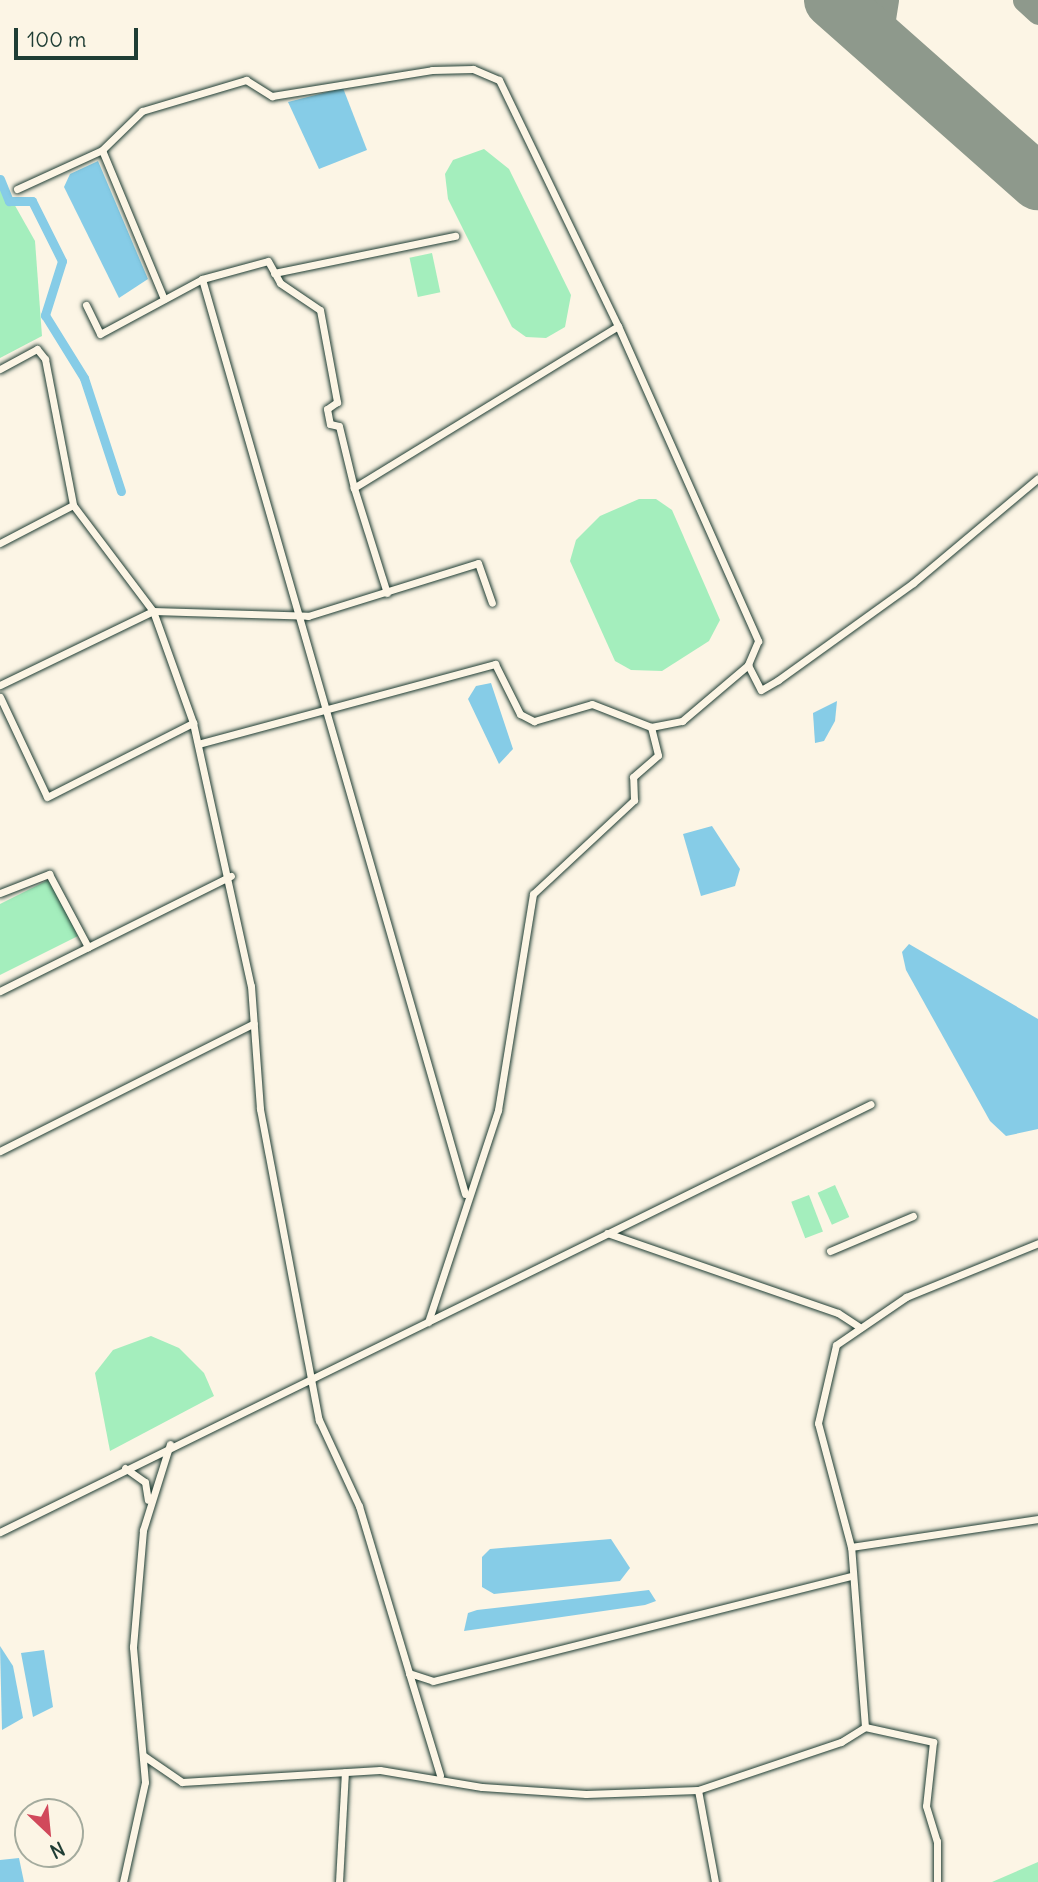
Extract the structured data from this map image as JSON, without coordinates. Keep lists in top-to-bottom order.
{
  "scale_bar": "100 m",
  "north": "bottom right"
}
